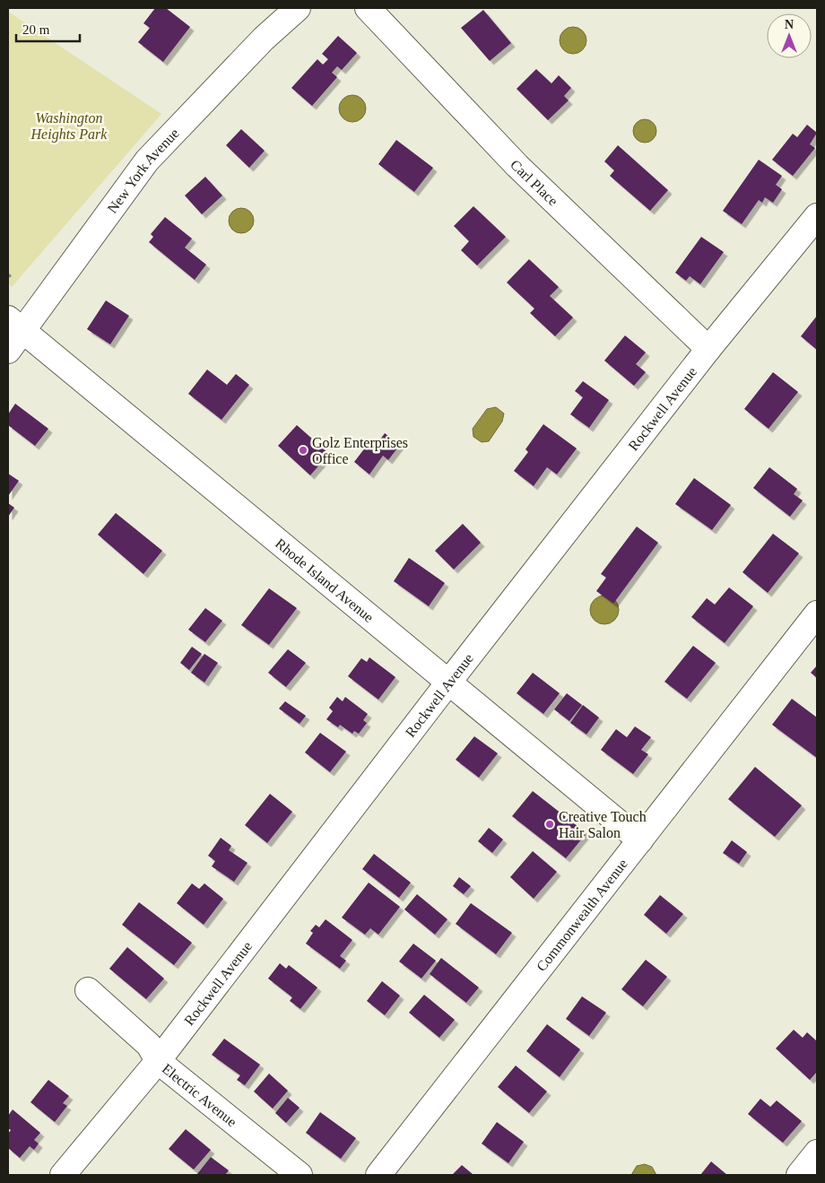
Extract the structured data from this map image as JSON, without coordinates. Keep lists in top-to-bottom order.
{
  "streets": {
    "street": [
      "New York Avenue",
      "Carl Place",
      "Rockwell Avenue",
      "Rhode Island Avenue",
      "Commonwealth Avenue",
      "Electric Avenue"
    ]
  },
  "crossings": [
    ["New York Avenue", "Rhode Island Avenue"],
    ["Carl Place", "Rockwell Avenue"],
    ["Rockwell Avenue", "Rhode Island Avenue"],
    ["Rockwell Avenue", "Electric Avenue"],
    ["Rhode Island Avenue", "Commonwealth Avenue"]
  ],
  "parks": ["Washington Heights Park"],
  "places": ["Golz Enterprises Office", "Creative Touch Hair Salon"],
  "scale_bar": "20 m",
  "north": "top"
}
